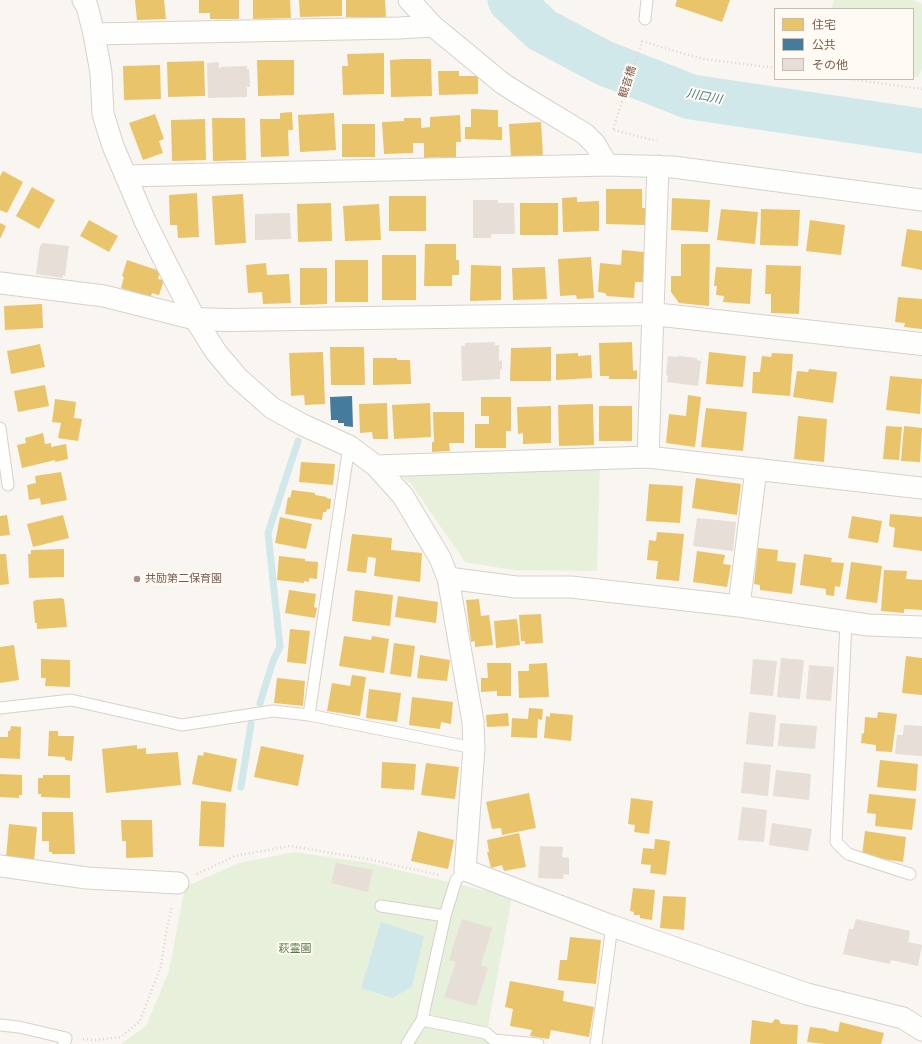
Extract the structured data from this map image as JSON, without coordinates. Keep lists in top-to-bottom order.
{
  "streets": {
    "path": ["観音橋"]
  },
  "water": ["川口川"],
  "parks": ["萩霊園"],
  "places": ["共励第二保育園"],
  "legend": ["住宅", "公共", "その他"]
}
